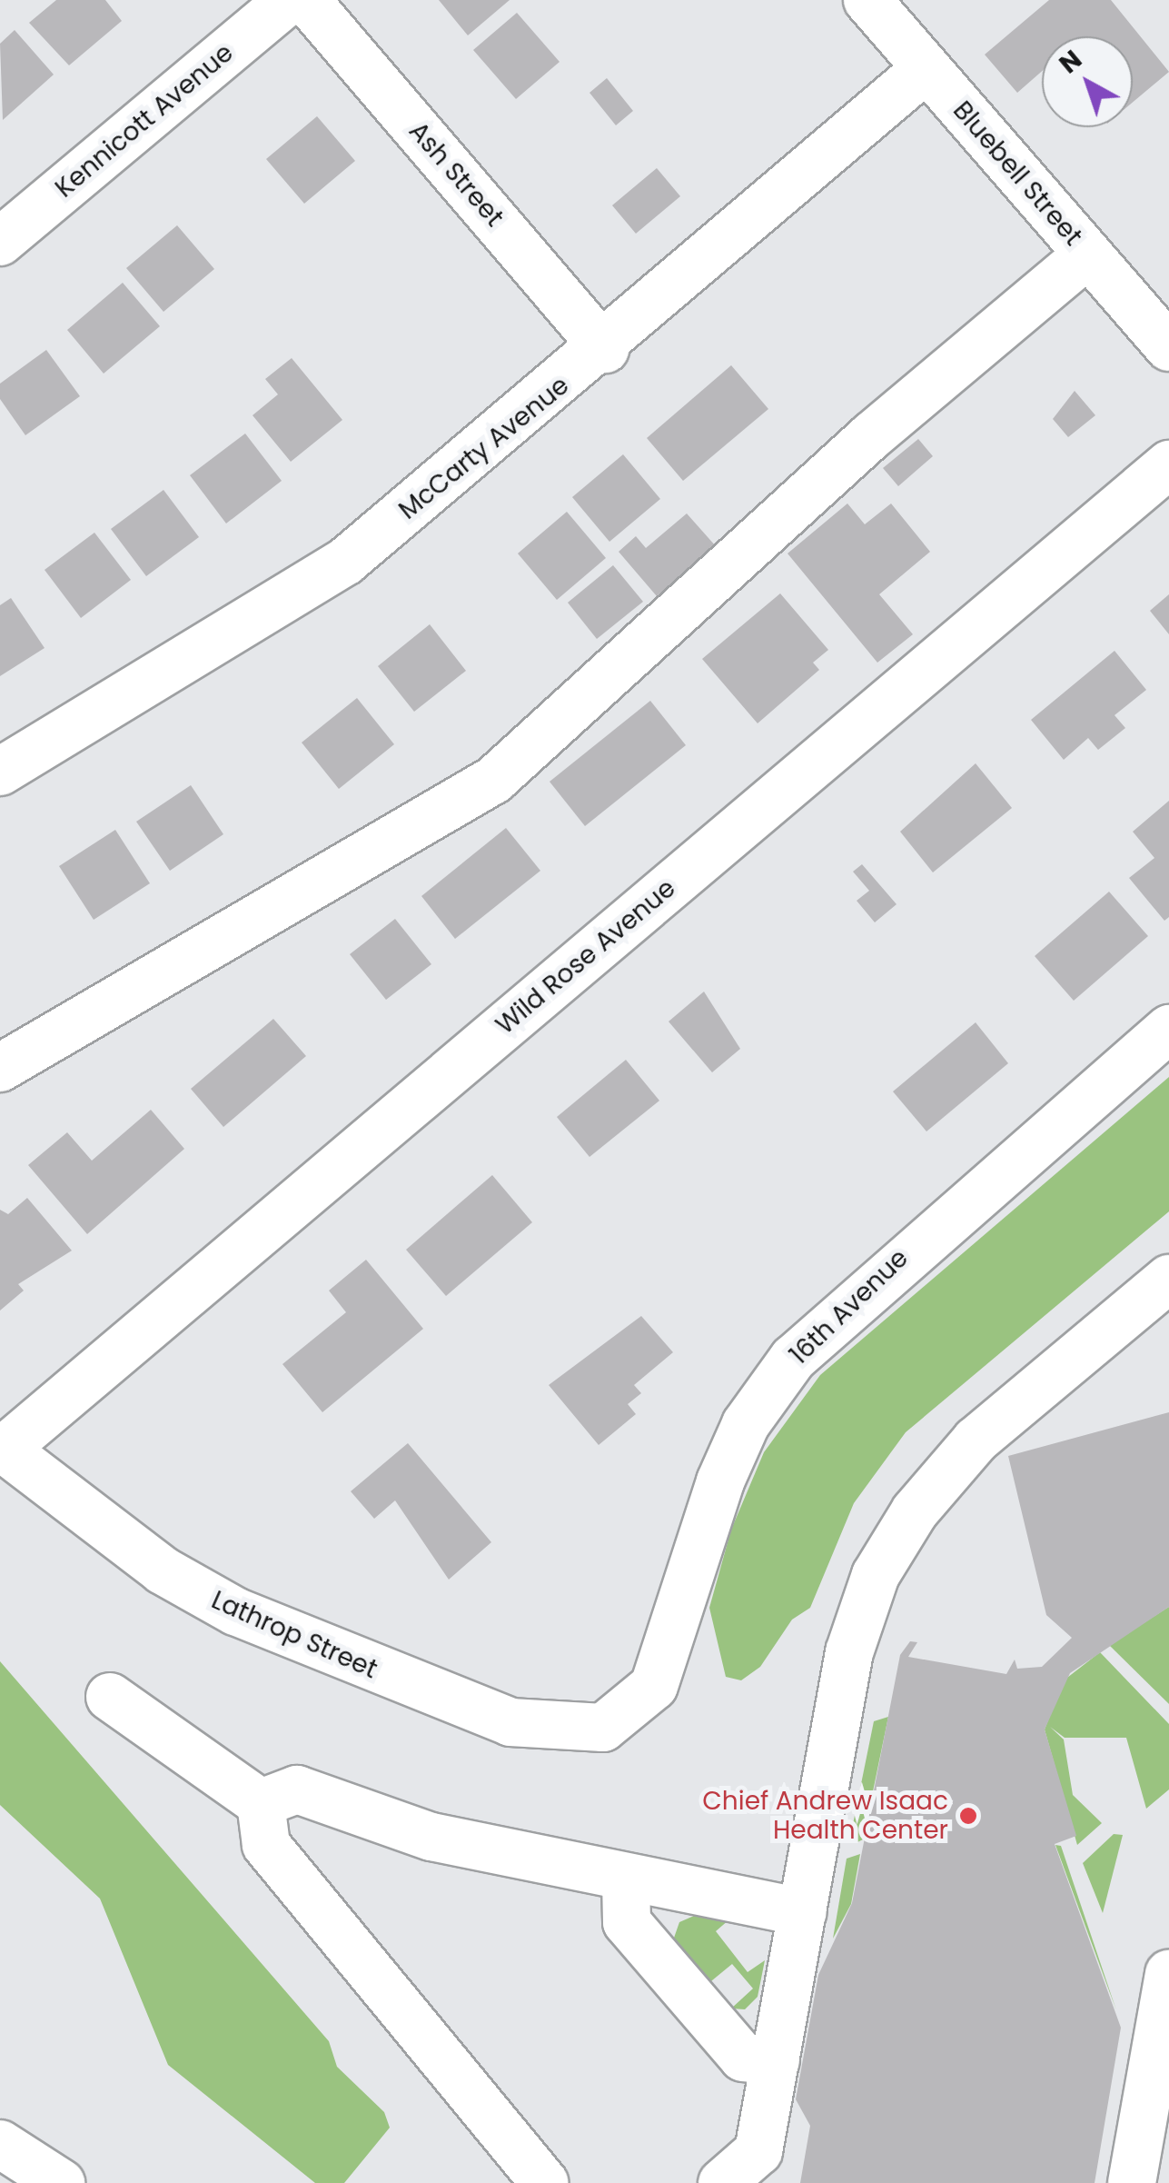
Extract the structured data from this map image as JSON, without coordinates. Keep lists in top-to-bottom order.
{
  "streets": {
    "street": [
      "Kennicott Avenue",
      "Bluebell Street",
      "Ash Street",
      "McCarty Avenue",
      "Wild Rose Avenue",
      "16th Avenue",
      "Lathrop Street"
    ]
  },
  "crossings": [
    ["Bluebell Street", "McCarty Avenue"],
    ["Ash Street", "McCarty Avenue"],
    ["Wild Rose Avenue", "Lathrop Street"],
    ["16th Avenue", "Lathrop Street"]
  ],
  "places": ["Chief Andrew Isaac Health Center"],
  "north": "top left"
}
